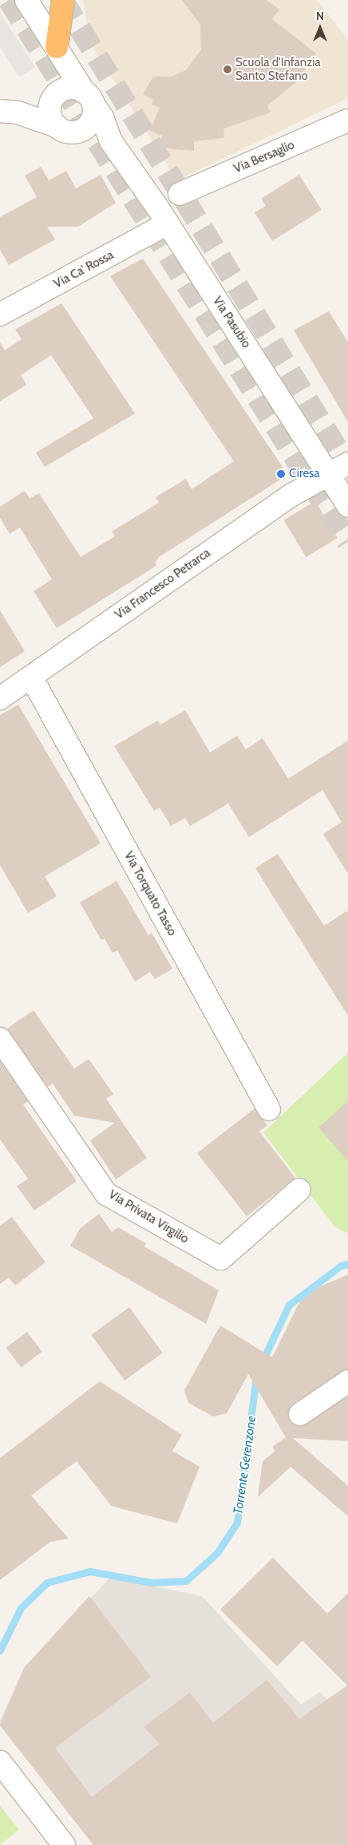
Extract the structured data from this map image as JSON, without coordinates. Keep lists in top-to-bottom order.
{
  "streets": {
    "street": [
      "Via Bersaglio",
      "Via Ca' Rossa",
      "Via Pasubio",
      "Via Francesco Petrarca",
      "Via Torquato Tasso",
      "Via Privata Virgilio"
    ]
  },
  "crossings": [
    ["Via Bersaglio", "Via Pasubio"],
    ["Via Ca' Rossa", "Via Pasubio"],
    ["Via Pasubio", "Via Francesco Petrarca"],
    ["Via Francesco Petrarca", "Via Torquato Tasso"]
  ],
  "water": ["Torrente Gerenzone"],
  "places": ["Scuola d'Infanzia Santo Stefano", "Ciresa"],
  "north": "top"
}
